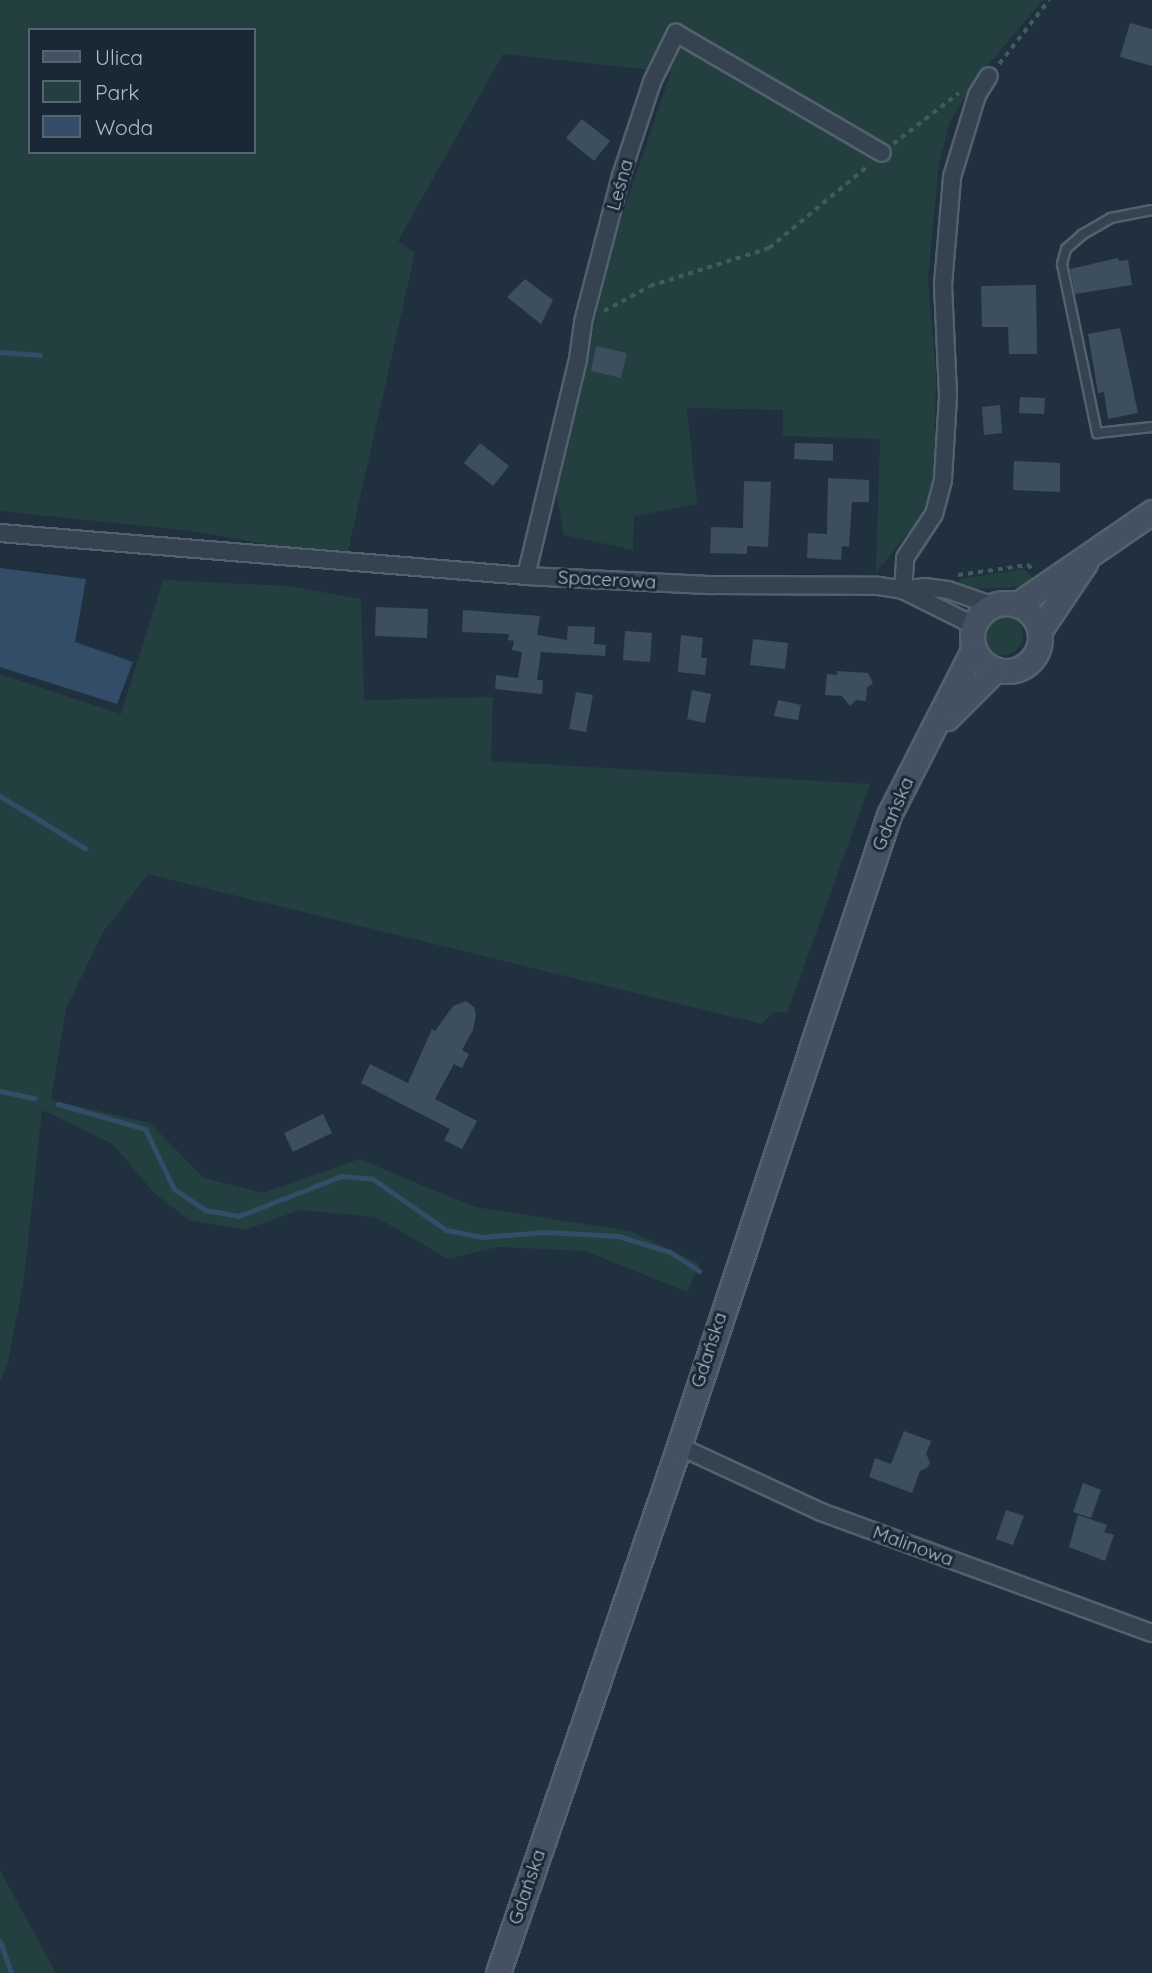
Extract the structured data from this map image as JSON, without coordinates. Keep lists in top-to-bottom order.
{
  "streets": {
    "main road": ["Gdańska"],
    "street": ["Leśna", "Spacerowa", "Malinowa"]
  },
  "crossings": [
    ["Leśna", "Spacerowa"],
    ["Spacerowa", "Gdańska"],
    ["Gdańska", "Malinowa"]
  ],
  "legend": ["Ulica", "Park", "Woda"]
}
